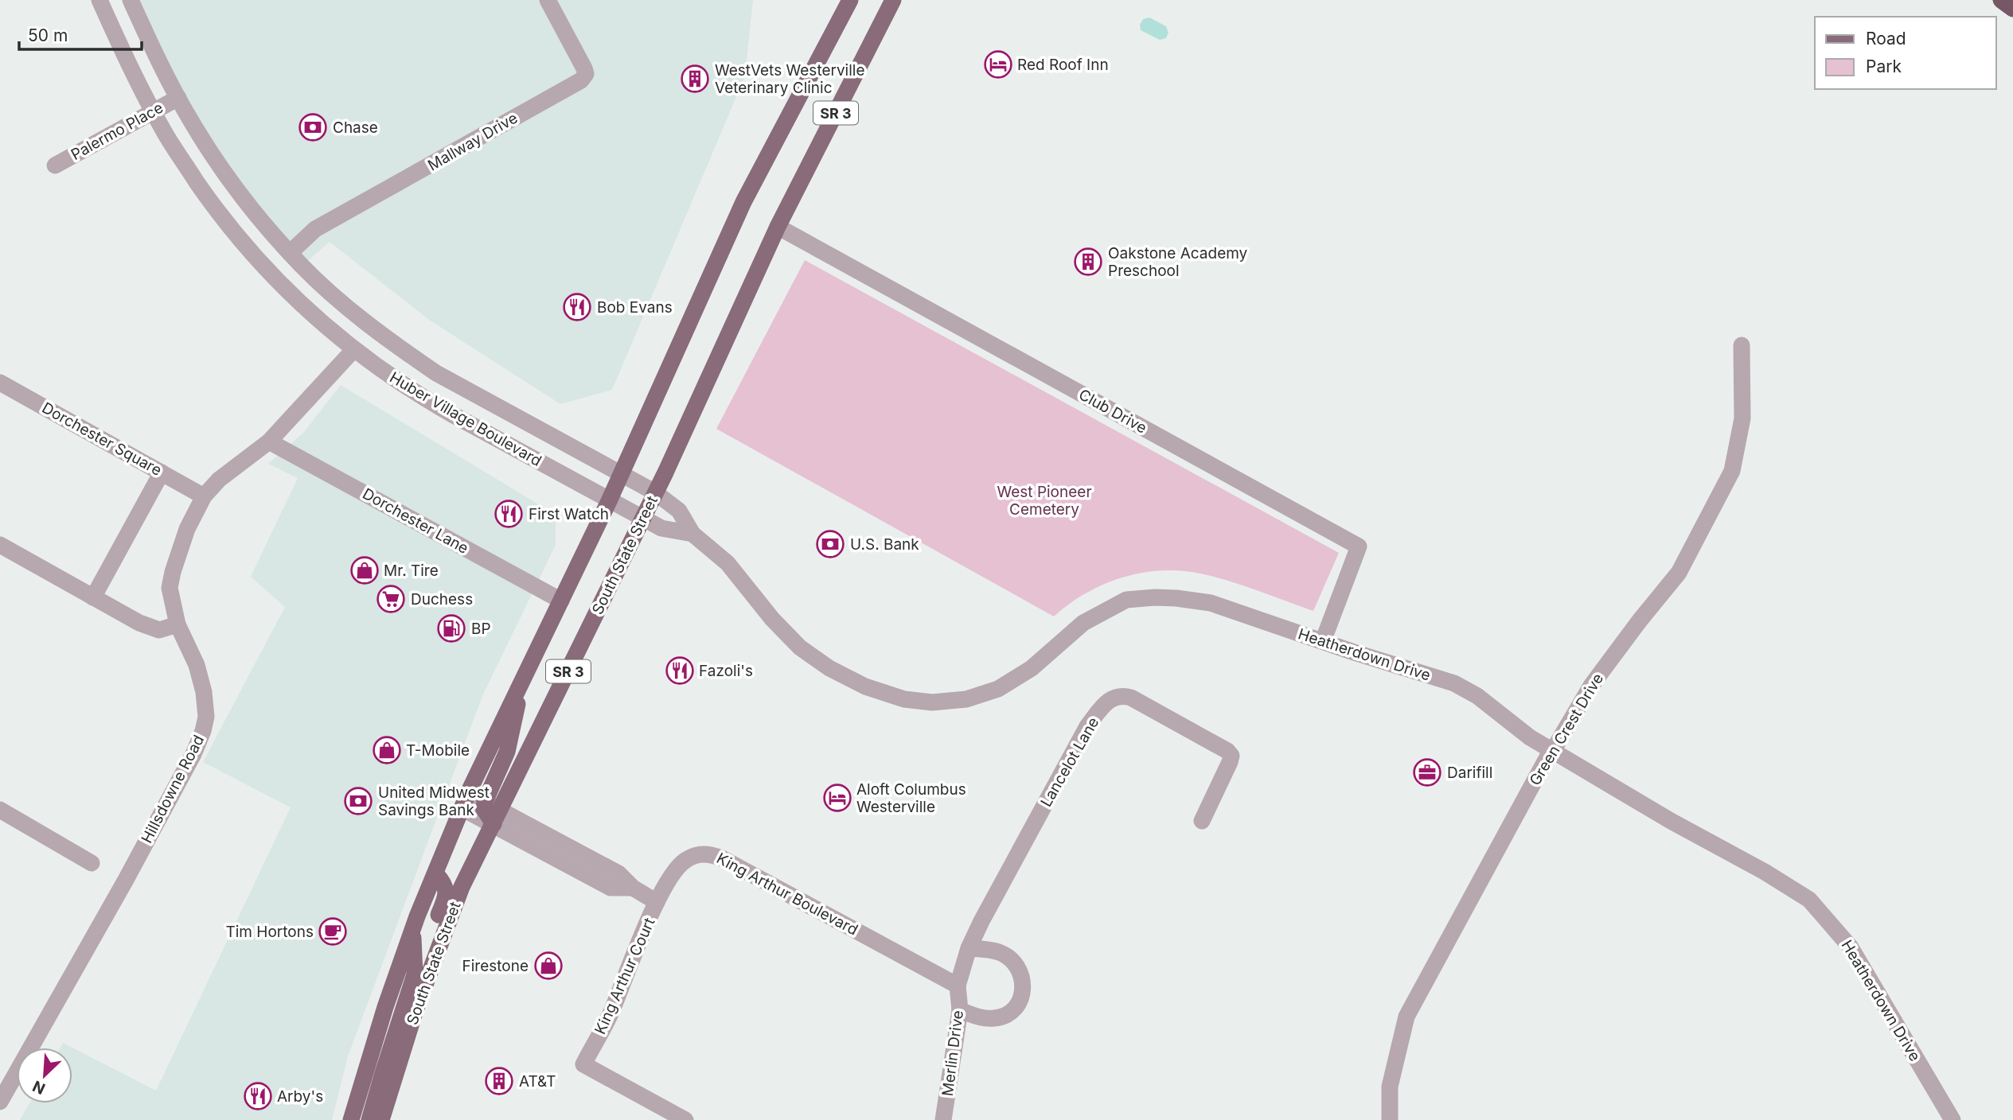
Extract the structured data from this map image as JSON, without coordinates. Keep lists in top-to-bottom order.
{
  "streets": {
    "main road": ["SR 3", "South State Street"],
    "street": [
      "Palermo Place",
      "Mallway Drive",
      "Club Drive",
      "Huber Village Boulevard",
      "Dorchester Square",
      "Dorchester Lane",
      "Heatherdown Drive",
      "Green Crest Drive",
      "Lancelot Lane",
      "Hillsdowne Road",
      "King Arthur Boulevard",
      "King Arthur Court",
      "Merlin Drive"
    ]
  },
  "crossings": [
    ["Palermo Place", "Huber Village Boulevard"],
    ["Mallway Drive", "Huber Village Boulevard"],
    ["Club Drive", "South State Street"],
    ["Club Drive", "Heatherdown Drive"],
    ["Huber Village Boulevard", "South State Street"],
    ["Huber Village Boulevard", "Heatherdown Drive"],
    ["Huber Village Boulevard", "Hillsdowne Road"],
    ["Dorchester Square", "Hillsdowne Road"],
    ["Dorchester Lane", "South State Street"],
    ["Dorchester Lane", "Hillsdowne Road"],
    ["South State Street", "Heatherdown Drive"],
    ["Heatherdown Drive", "Green Crest Drive"],
    ["Lancelot Lane", "King Arthur Boulevard"],
    ["Lancelot Lane", "Merlin Drive"],
    ["King Arthur Boulevard", "King Arthur Court"],
    ["King Arthur Boulevard", "Merlin Drive"]
  ],
  "parks": ["West Pioneer Cemetery"],
  "places": {
    "hotel": ["Red Roof Inn", "Aloft Columbus Westerville"],
    "building": ["WestVets Westerville Veterinary Clinic", "Oakstone Academy Preschool", "AT&T"],
    "bank": ["Chase", "U.S. Bank", "United Midwest Savings Bank"],
    "restaurant": [
      "Bob Evans",
      "First Watch",
      "Fazoli's",
      "Arby's"
    ],
    "shop": ["Mr. Tire", "T-Mobile", "Firestone"],
    "supermarket": ["Duchess"],
    "fuel station": ["BP"],
    "office": ["Darifill"],
    "cafe": ["Tim Hortons"]
  },
  "legend": ["Road", "Park"],
  "scale_bar": "50 m",
  "north": "bottom left"
}
